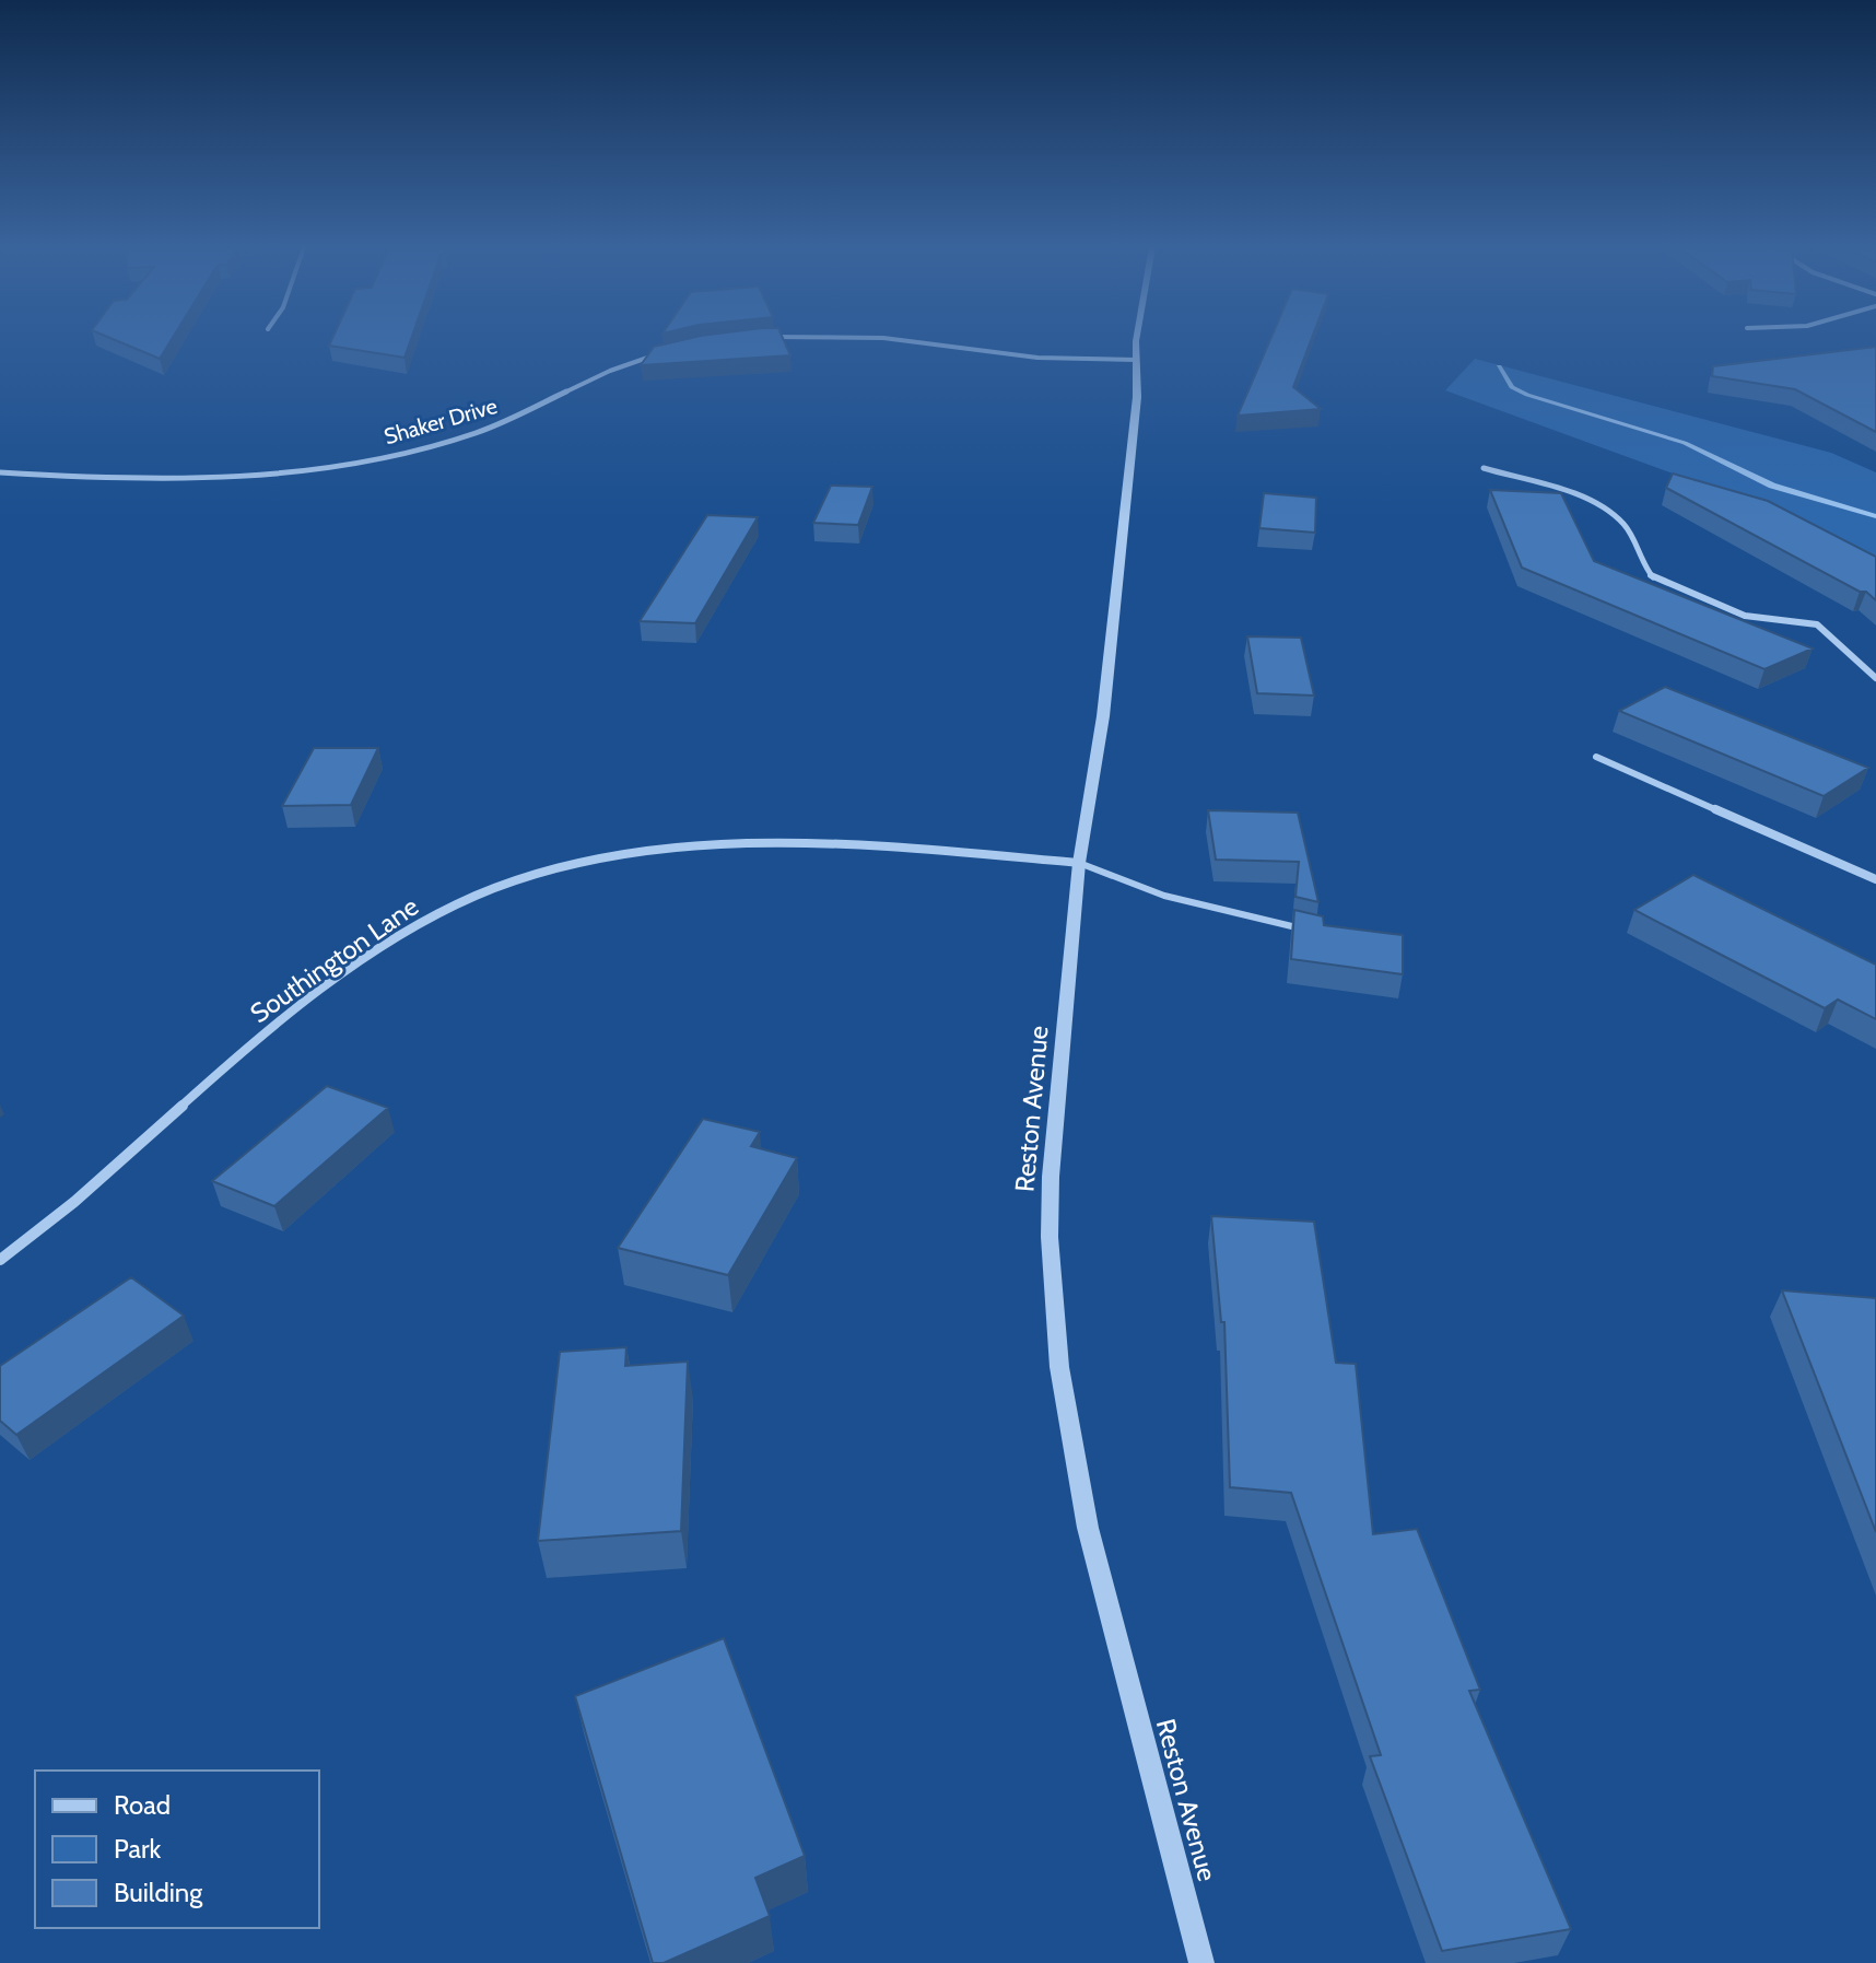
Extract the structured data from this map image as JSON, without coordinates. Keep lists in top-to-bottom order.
{
  "streets": {
    "street": ["Shaker Drive", "Southington Lane", "Reston Avenue"]
  },
  "crossings": [
    ["Southington Lane", "Reston Avenue"]
  ],
  "legend": ["Road", "Park", "Building"]
}
